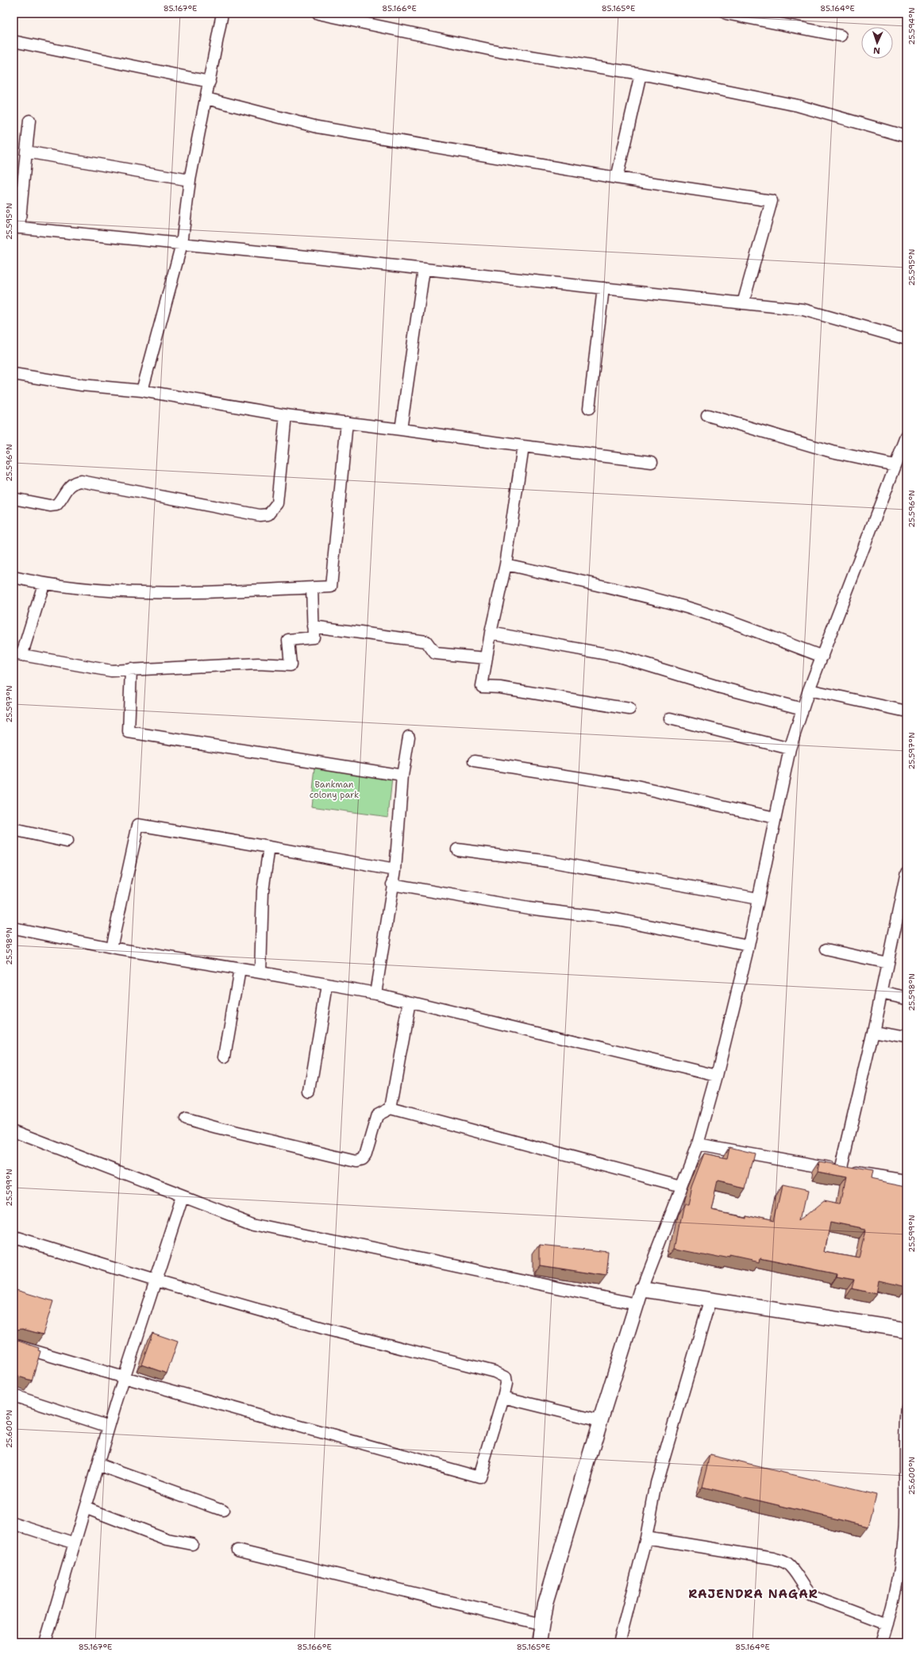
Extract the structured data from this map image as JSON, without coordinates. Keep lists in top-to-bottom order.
{
  "districts": ["RAJENDRA NAGAR"],
  "parks": ["Bankman colony park"],
  "north": "bottom",
  "coordinates": [
    "85.167°E",
    "85.166°E",
    "85.165°E",
    "85.164°E",
    "25.594°N",
    "25.595°N",
    "25.596°N",
    "25.597°N",
    "25.598°N",
    "25.599°N",
    "25.600°N"
  ]
}
